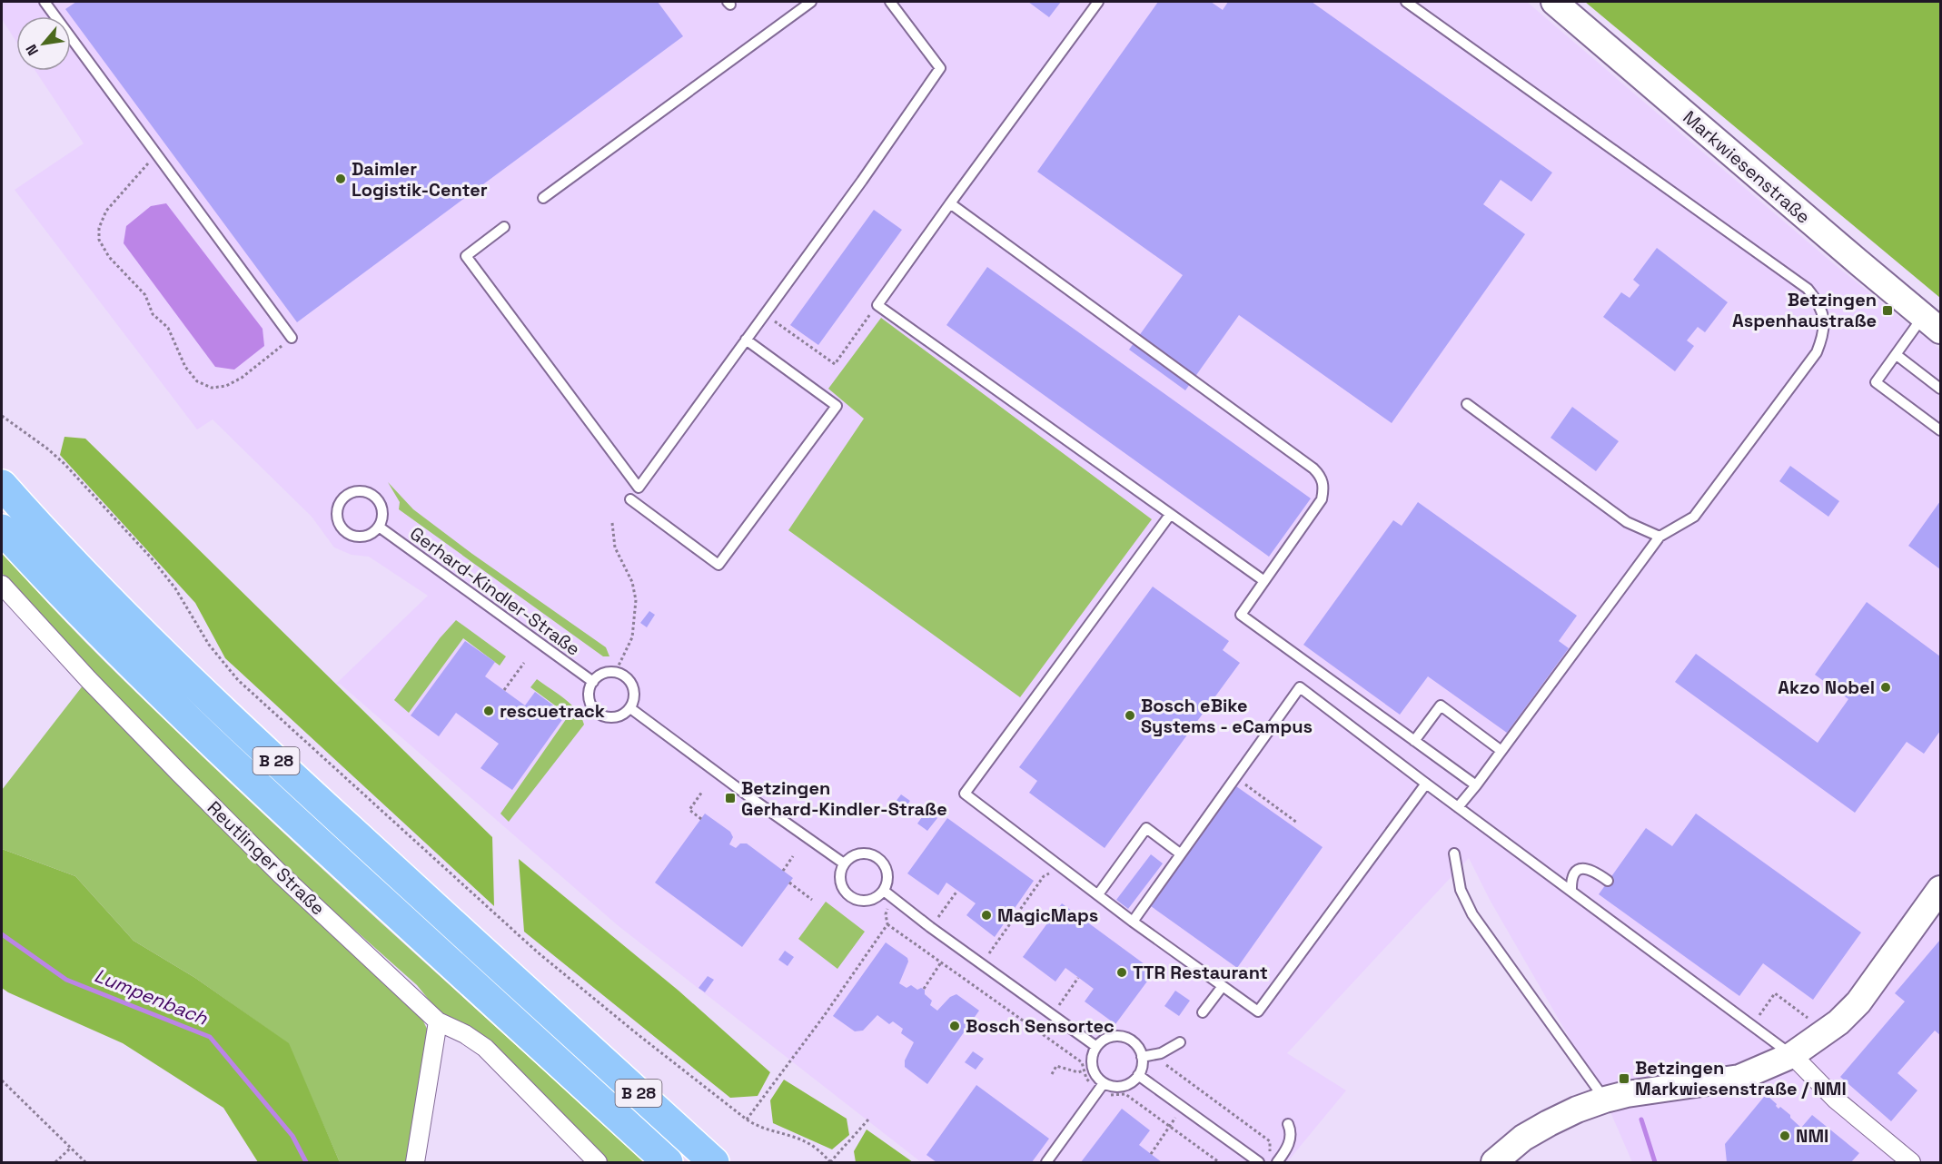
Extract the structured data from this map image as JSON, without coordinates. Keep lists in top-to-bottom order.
{
  "streets": {
    "highway": ["B 28"],
    "street": ["Markwiesenstraße", "Reutlinger Straße"],
    "lane": ["Gerhard-Kindler-Straße"]
  },
  "water": ["Lumpenbach"],
  "places": {
    "other": [
      "Daimler Logistik-Center",
      "Akzo Nobel",
      "rescuetrack",
      "Bosch eBike Systems - eCampus",
      "MagicMaps",
      "TTR Restaurant",
      "Bosch Sensortec",
      "NMI"
    ],
    "transit": ["Betzingen Aspenhaustraße", "Betzingen Gerhard-Kindler-Straße", "Betzingen Markwiesenstraße / NMI"]
  },
  "north": "bottom left"
}
